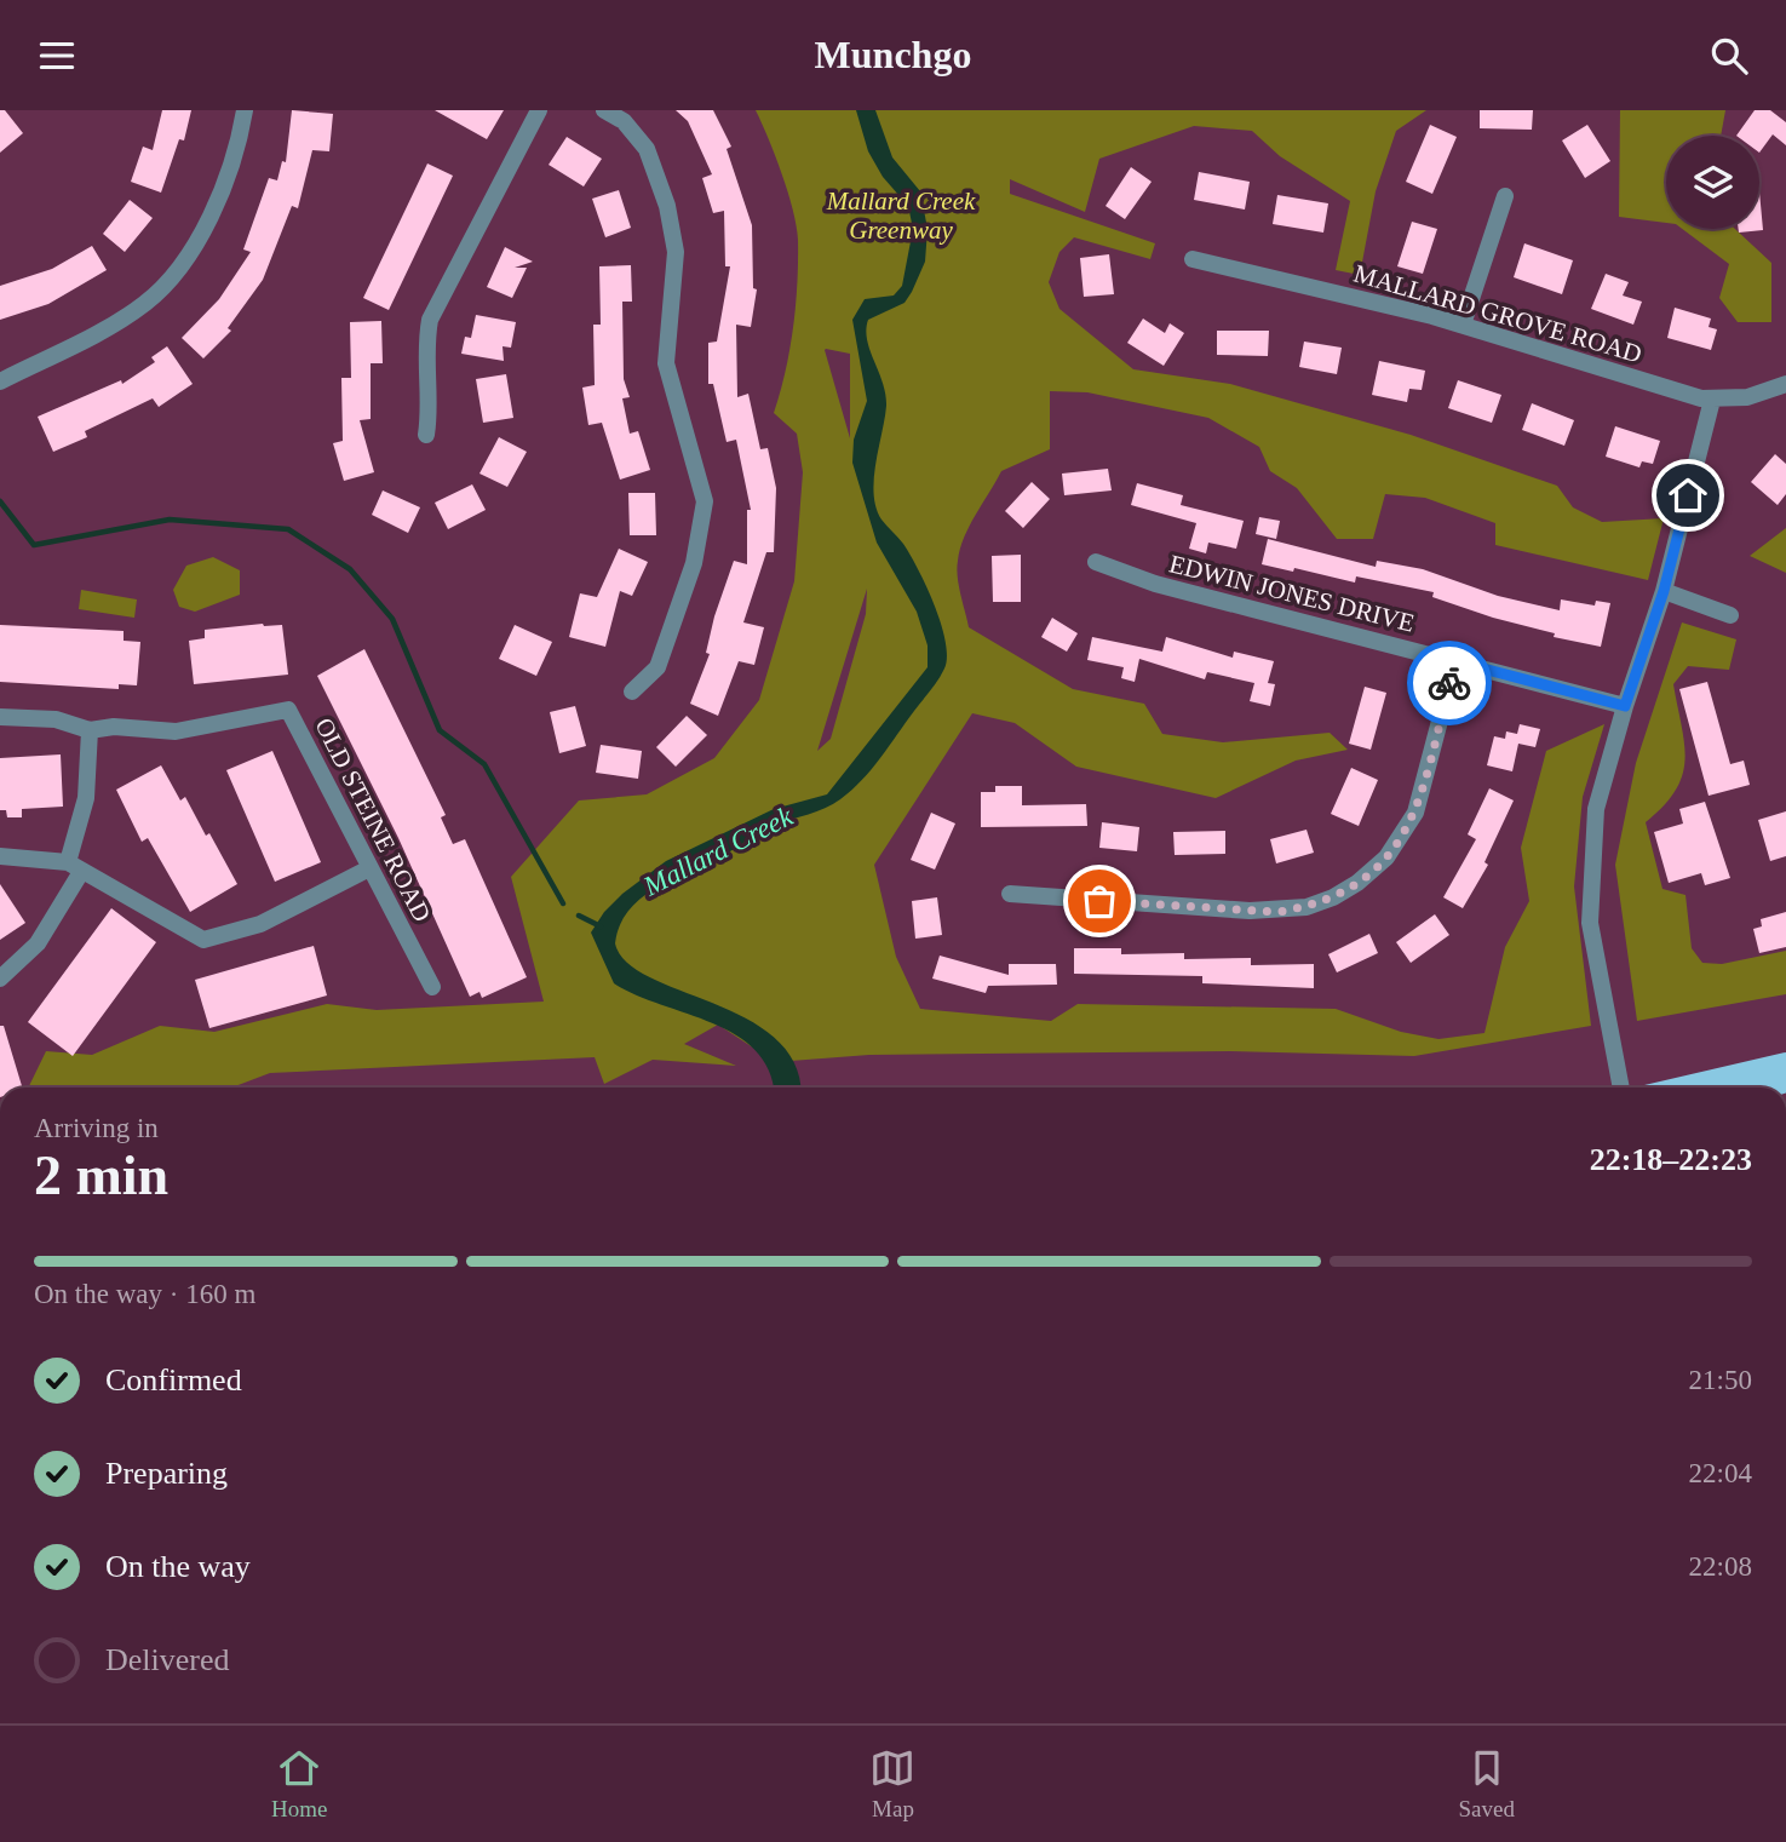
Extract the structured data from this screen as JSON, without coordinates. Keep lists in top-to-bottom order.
{
  "streets": {
    "street": ["MALLARD GROVE ROAD", "EDWIN JONES DRIVE", "OLD STEINE ROAD"]
  },
  "water": ["Mallard Creek"],
  "parks": ["Mallard Creek Greenway"],
  "page": {
    "header": "Munchgo",
    "heading": ["2 min", "Arriving in", "22:18–22:23"],
    "bar": "On the way · 160 m",
    "list": [
      ["Confirmed", "21:50"],
      ["Preparing", "22:04"],
      ["On the way", "22:08"],
      "Delivered"
    ],
    "tabs": ["Home", "Map", "Saved"]
  }
}
